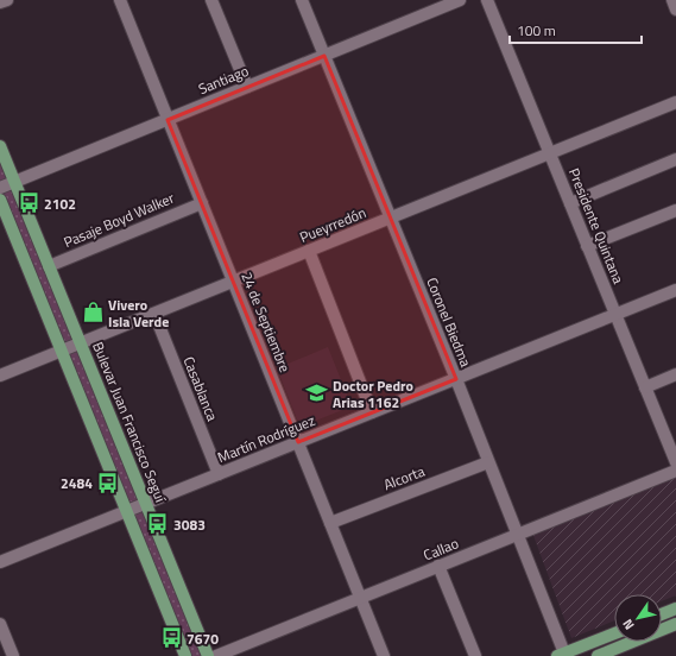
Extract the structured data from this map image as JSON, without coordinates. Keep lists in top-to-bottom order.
{
  "streets": {
    "main road": ["Bulevar Juan Francisco Seguí"],
    "street": [
      "Santiago",
      "Pasaje Boyd Walker",
      "Pueyrredón",
      "Presidente Quintana",
      "24 de Septiembre",
      "Coronel Biedma",
      "Casablanca",
      "Martín Rodríguez",
      "Alcorta",
      "Callao"
    ]
  },
  "crossings": [
    ["Santiago", "24 de Septiembre"],
    ["Santiago", "Coronel Biedma"],
    ["Santiago", "Bulevar Juan Francisco Seguí"],
    ["Pasaje Boyd Walker", "24 de Septiembre"],
    ["Pasaje Boyd Walker", "Bulevar Juan Francisco Seguí"],
    ["Pueyrredón", "Presidente Quintana"],
    ["Pueyrredón", "24 de Septiembre"],
    ["Pueyrredón", "Coronel Biedma"],
    ["Pueyrredón", "Casablanca"],
    ["Pueyrredón", "Bulevar Juan Francisco Seguí"],
    ["Presidente Quintana", "Martín Rodríguez"],
    ["24 de Septiembre", "Martín Rodríguez"],
    ["24 de Septiembre", "Alcorta"],
    ["24 de Septiembre", "Callao"],
    ["Coronel Biedma", "Martín Rodríguez"],
    ["Coronel Biedma", "Alcorta"],
    ["Coronel Biedma", "Callao"],
    ["Casablanca", "Martín Rodríguez"],
    ["Bulevar Juan Francisco Seguí", "Martín Rodríguez"]
  ],
  "places": {
    "bus stop": [
      "2102",
      "2484",
      "3083",
      "7670"
    ],
    "shop": ["Vivero Isla Verde"],
    "school or university": ["Doctor Pedro Arias 1162"]
  },
  "scale_bar": "100 m",
  "north": "bottom left"
}
